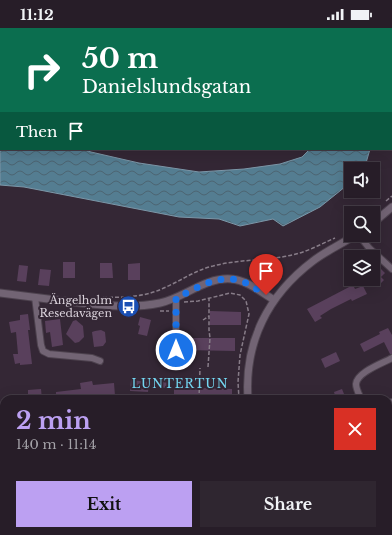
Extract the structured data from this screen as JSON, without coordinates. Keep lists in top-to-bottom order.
{
  "districts": ["LUNTERTUN"],
  "places": {
    "bus stop": ["Ängelholm Resedavägen"]
  },
  "page": {
    "status": "11:12",
    "turn": ["50 m", "Danielslundsgatan"],
    "then": "Then",
    "heading": ["2 min", "140 m · 11:14"],
    "buttons": ["Exit", "Share"]
  }
}
